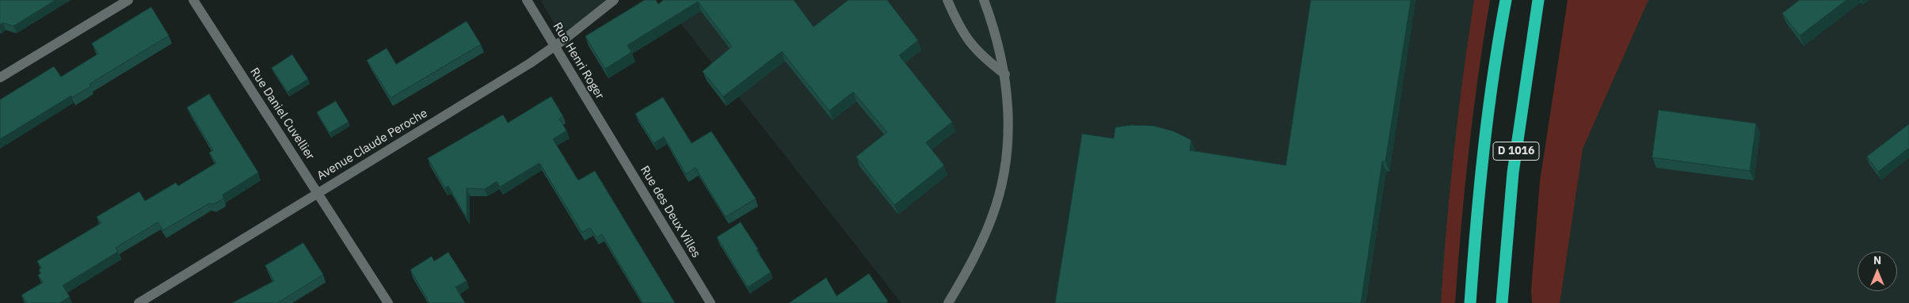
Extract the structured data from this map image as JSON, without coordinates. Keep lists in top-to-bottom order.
{
  "streets": {
    "highway": ["D 1016"],
    "street": [
      "Rue Henri Roger",
      "Rue Daniel Cuvellier",
      "Avenue Claude Peroche",
      "Rue des Deux Villes"
    ]
  },
  "crossings": [
    ["Rue Henri Roger", "Avenue Claude Peroche"],
    ["Rue Henri Roger", "Rue des Deux Villes"],
    ["Rue Daniel Cuvellier", "Avenue Claude Peroche"]
  ],
  "north": "top"
}
